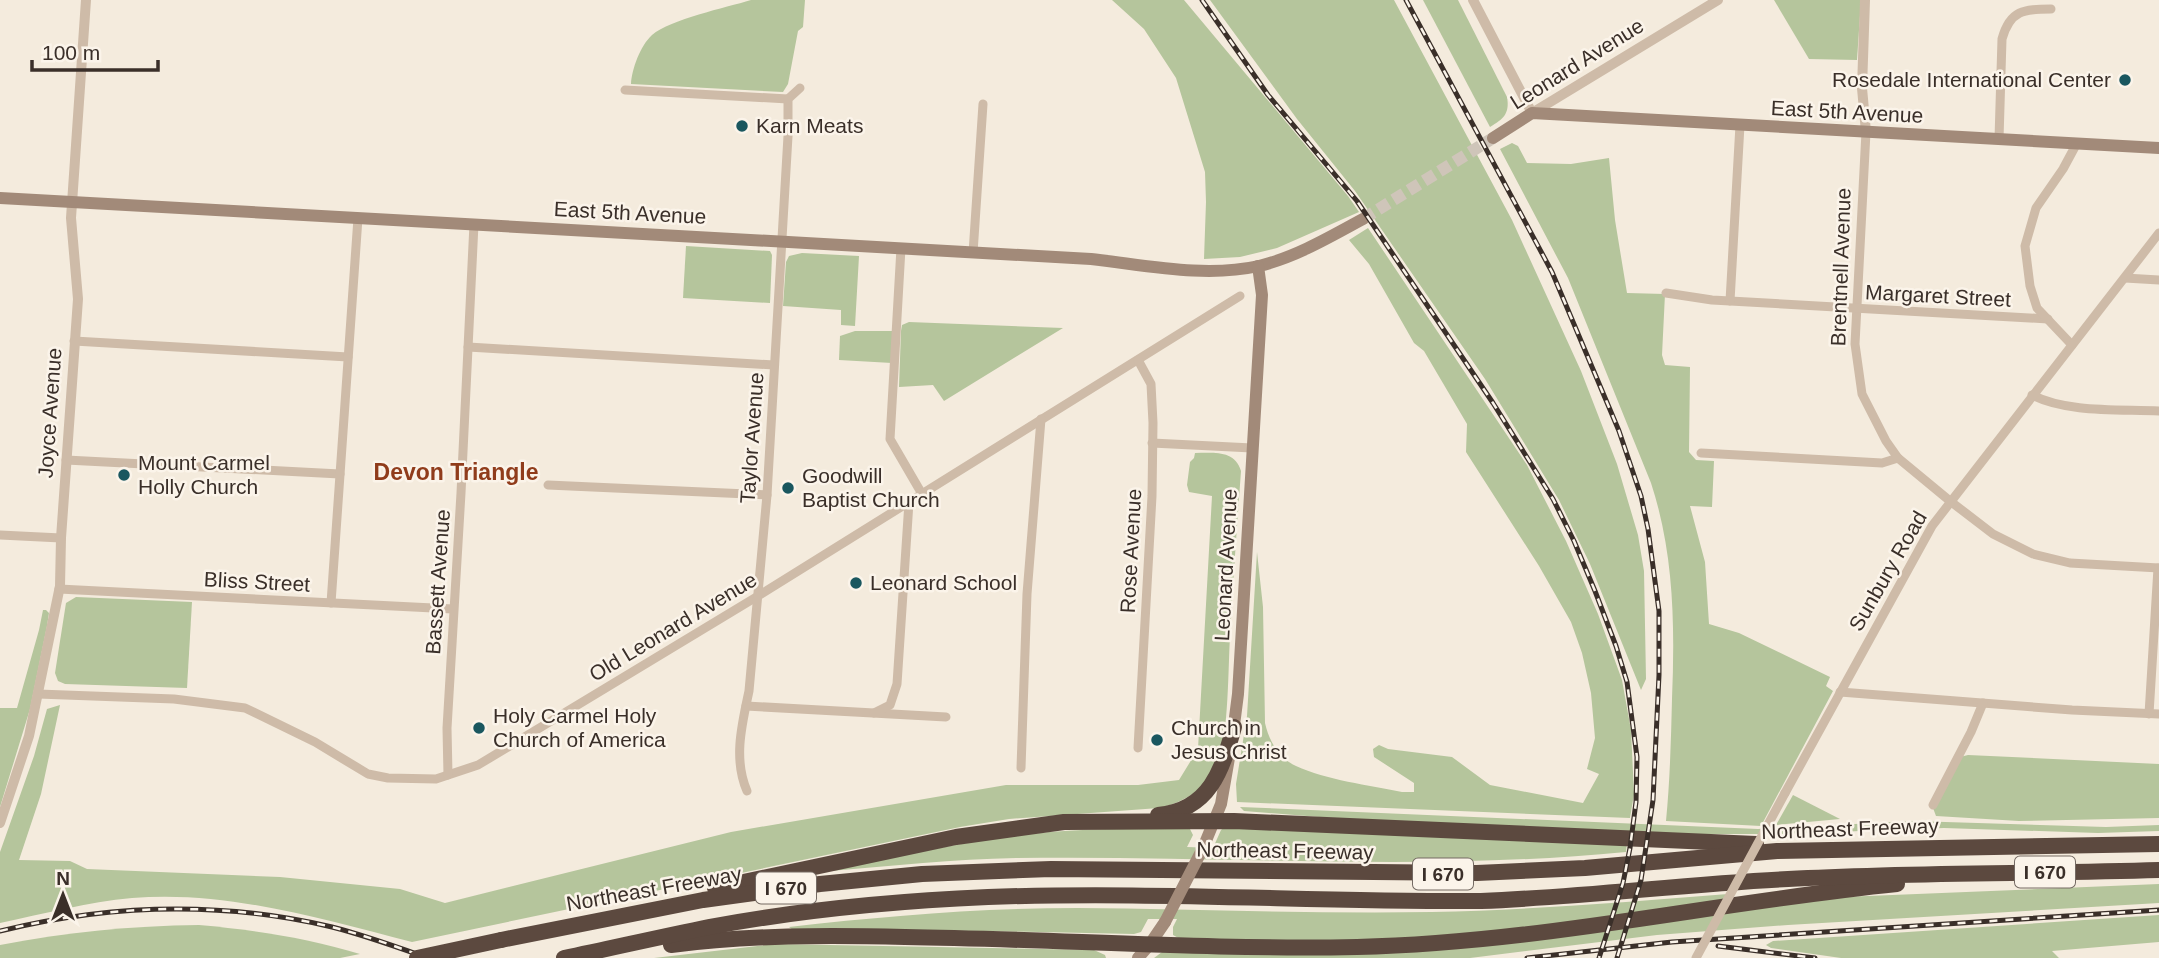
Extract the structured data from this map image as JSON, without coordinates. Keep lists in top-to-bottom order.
{
  "streets": {
    "highway": ["Northeast Freeway", "I 670"],
    "main road": ["Leonard Avenue", "East 5th Avenue"],
    "street": [
      "Brentnell Avenue",
      "Margaret Street",
      "Joyce Avenue",
      "Taylor Avenue",
      "Rose Avenue",
      "Sunbury Road",
      "Bliss Street",
      "Bassett Avenue",
      "Old Leonard Avenue"
    ]
  },
  "crossings": [
    ["Leonard Avenue", "East 5th Avenue"],
    ["East 5th Avenue", "Brentnell Avenue"],
    ["East 5th Avenue", "Joyce Avenue"],
    ["East 5th Avenue", "Taylor Avenue"],
    ["East 5th Avenue", "Bassett Avenue"],
    ["Brentnell Avenue", "Margaret Street"],
    ["Brentnell Avenue", "Sunbury Road"],
    ["Joyce Avenue", "Bliss Street"],
    ["Joyce Avenue", "Old Leonard Avenue"],
    ["Taylor Avenue", "Old Leonard Avenue"],
    ["Rose Avenue", "Old Leonard Avenue"],
    ["Bliss Street", "Bassett Avenue"],
    ["Bassett Avenue", "Old Leonard Avenue"]
  ],
  "districts": ["Devon Triangle"],
  "places": [
    "Rosedale International Center",
    "Karn Meats",
    "Mount Carmel Holly Church",
    "Goodwill Baptist Church",
    "Leonard School",
    "Holy Carmel Holy Church of America",
    "Church in Jesus Christ"
  ],
  "scale_bar": "100 m",
  "north": "top"
}
